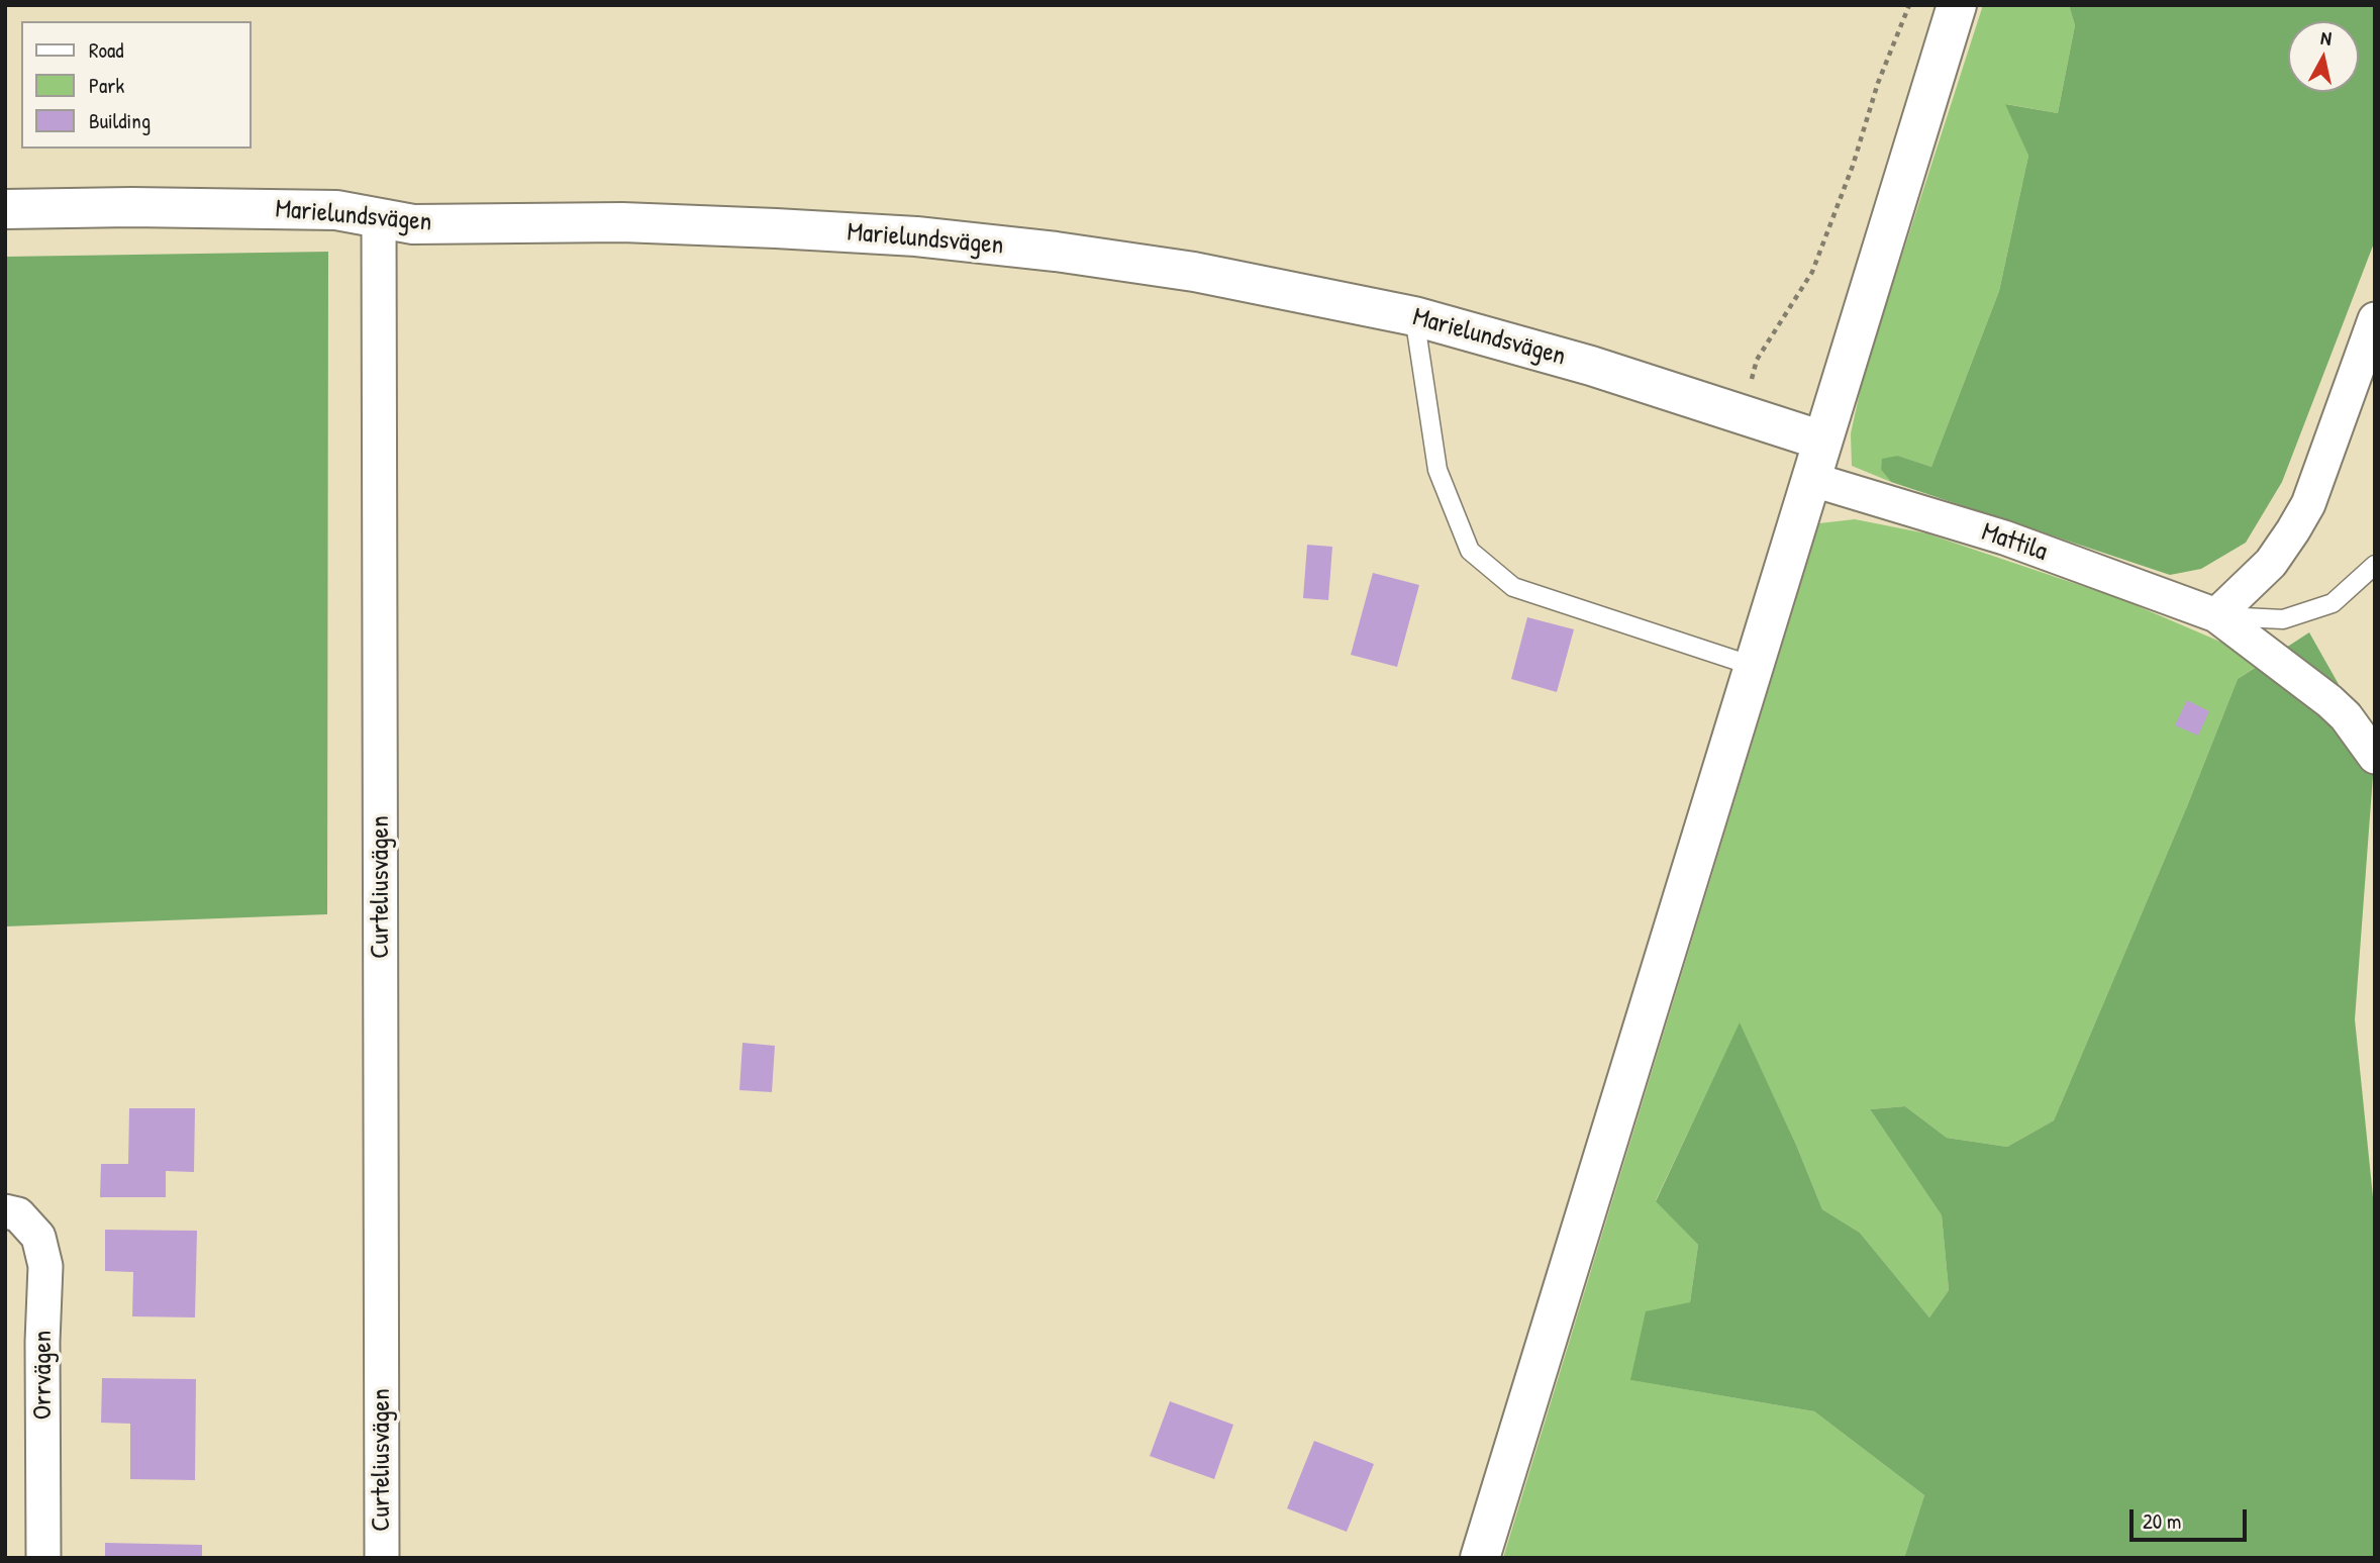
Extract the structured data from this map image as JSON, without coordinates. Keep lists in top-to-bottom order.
{
  "streets": {
    "street": [
      "Marielundsvägen",
      "Mattila",
      "Curteliusvägen",
      "Orrvägen"
    ]
  },
  "crossings": [
    ["Marielundsvägen", "Curteliusvägen"]
  ],
  "legend": ["Road", "Park", "Building"],
  "scale_bar": "20 m",
  "north": "top"
}
